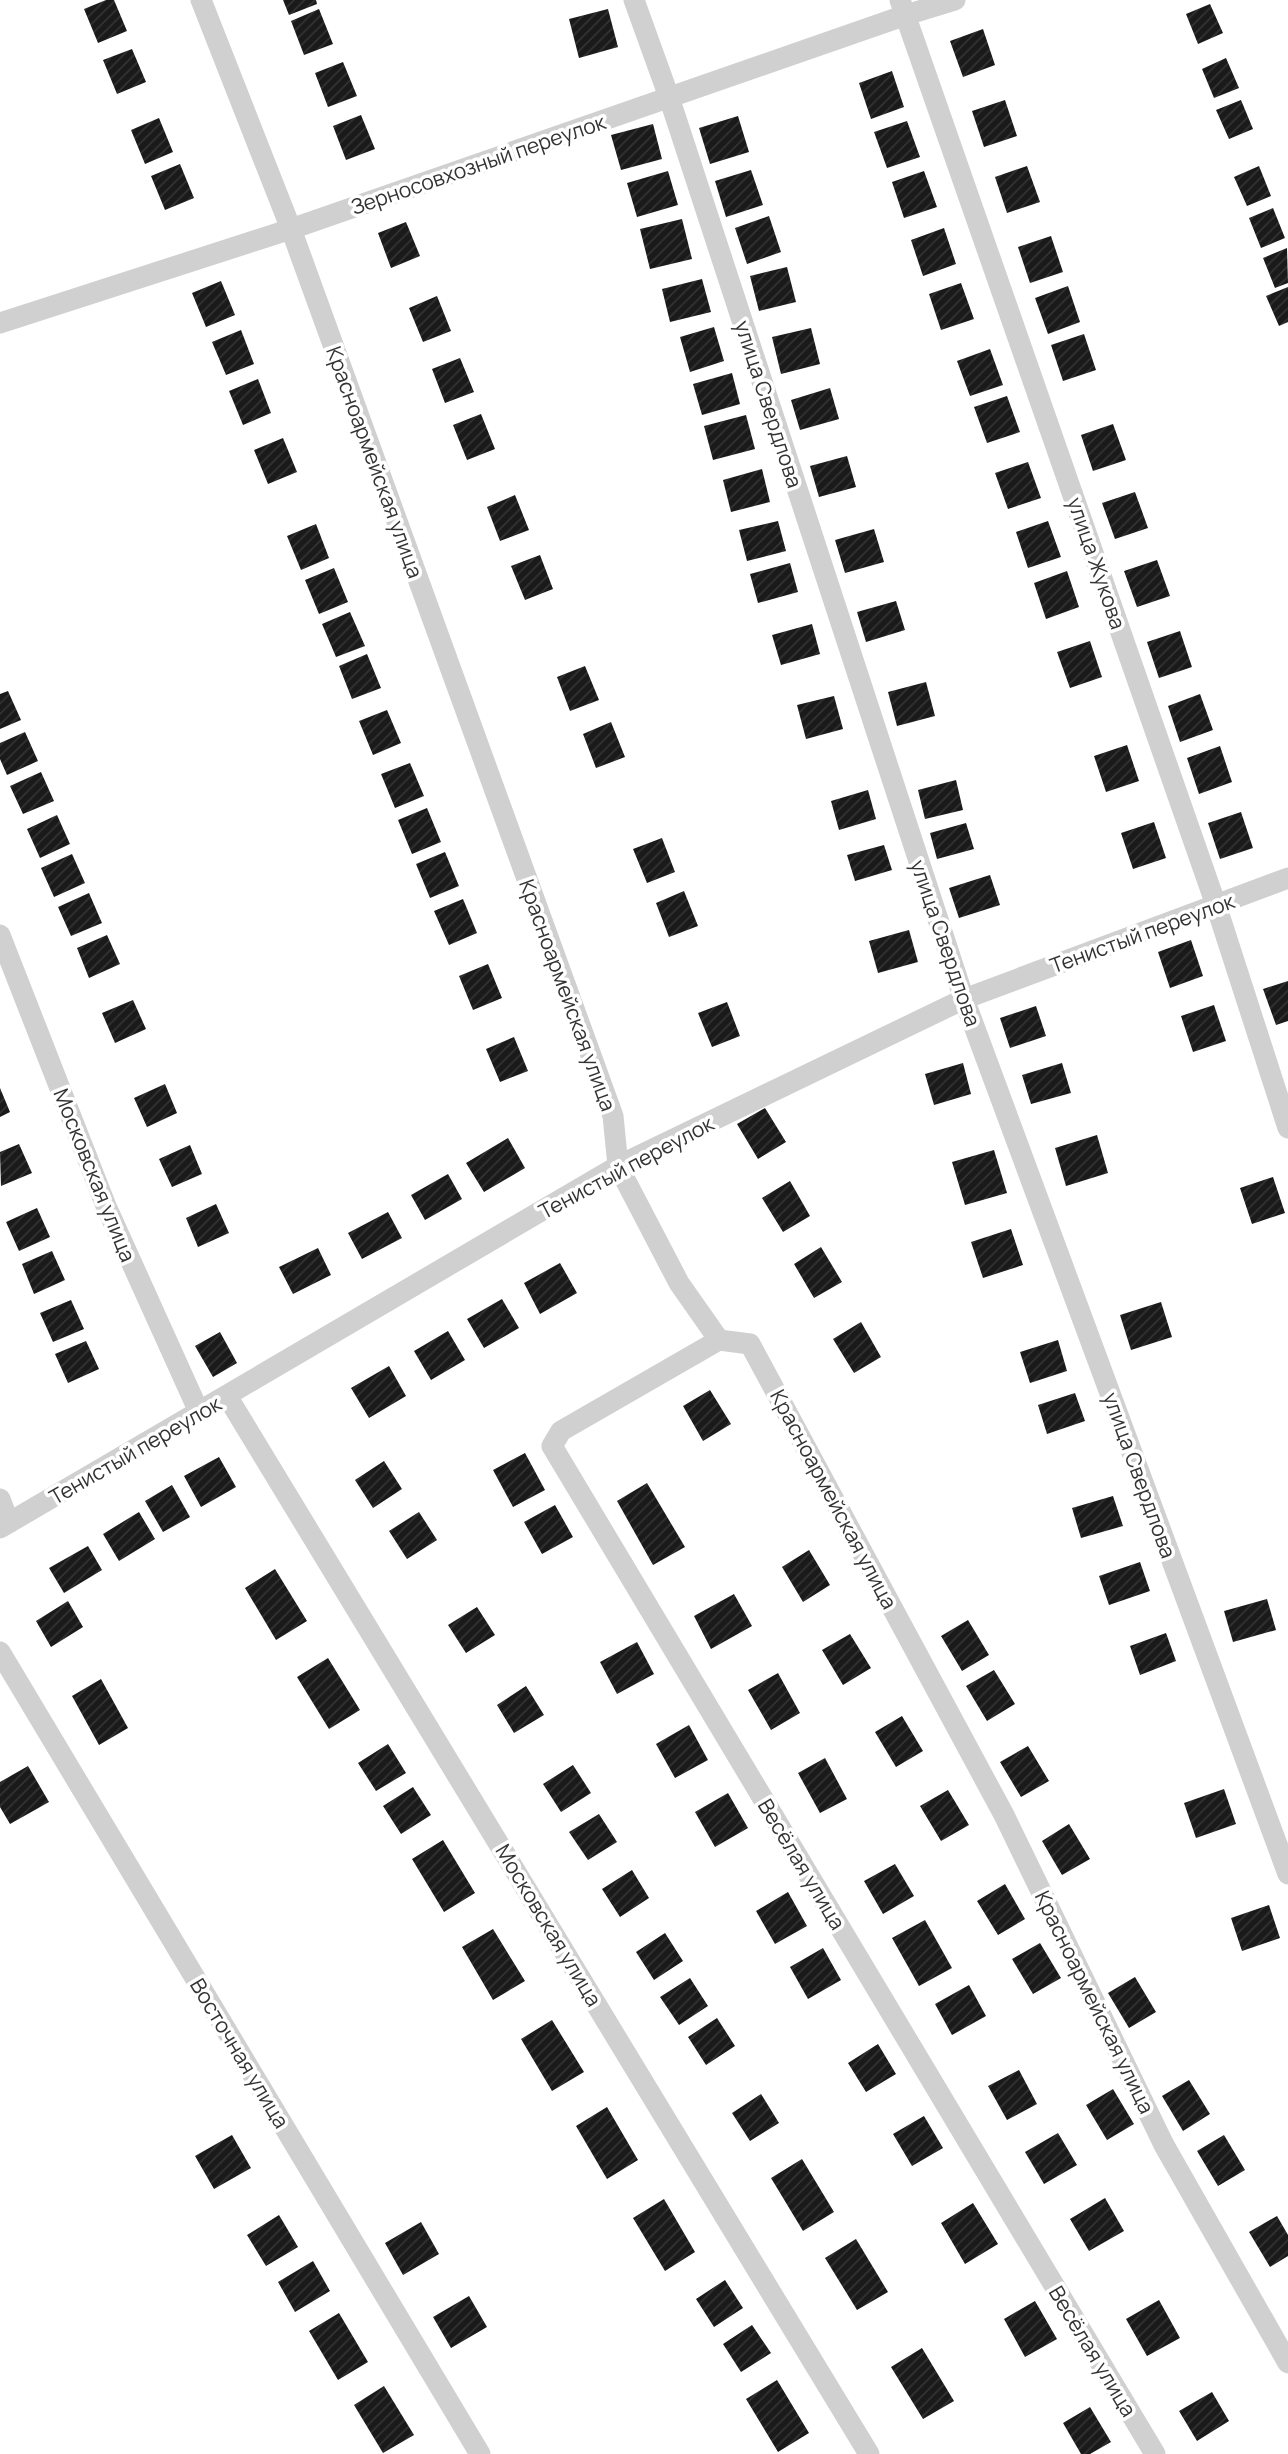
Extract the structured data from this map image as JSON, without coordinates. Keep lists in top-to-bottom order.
{
  "streets": {
    "street": [
      "Зерносовхозный переулок",
      "улица Свердлова",
      "Красноармейская улица",
      "улица Жукова",
      "Тенистый переулок",
      "Московская улица",
      "Весёлая улица",
      "Восточная улица"
    ]
  },
  "crossings": [
    ["Зерносовхозный переулок", "улица Свердлова"],
    ["Зерносовхозный переулок", "Красноармейская улица"],
    ["Зерносовхозный переулок", "улица Жукова"],
    ["улица Свердлова", "Тенистый переулок"],
    ["Красноармейская улица", "Тенистый переулок"],
    ["Красноармейская улица", "Весёлая улица"],
    ["улица Жукова", "Тенистый переулок"],
    ["Тенистый переулок", "Московская улица"]
  ]
}
